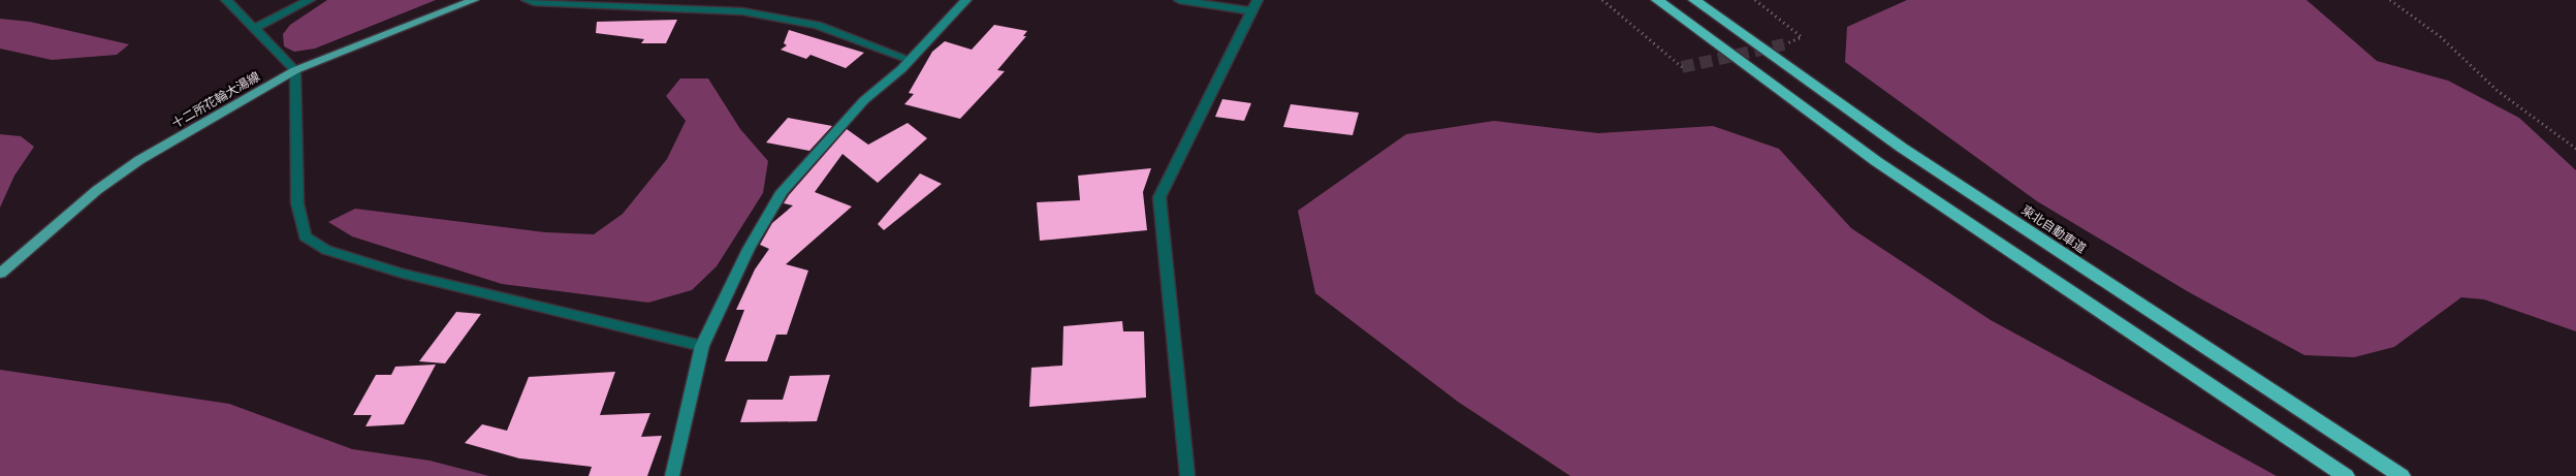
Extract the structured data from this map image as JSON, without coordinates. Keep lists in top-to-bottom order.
{
  "streets": {
    "highway": ["東北自動車道"],
    "main road": ["十二所花輪大湯線"]
  }
}
